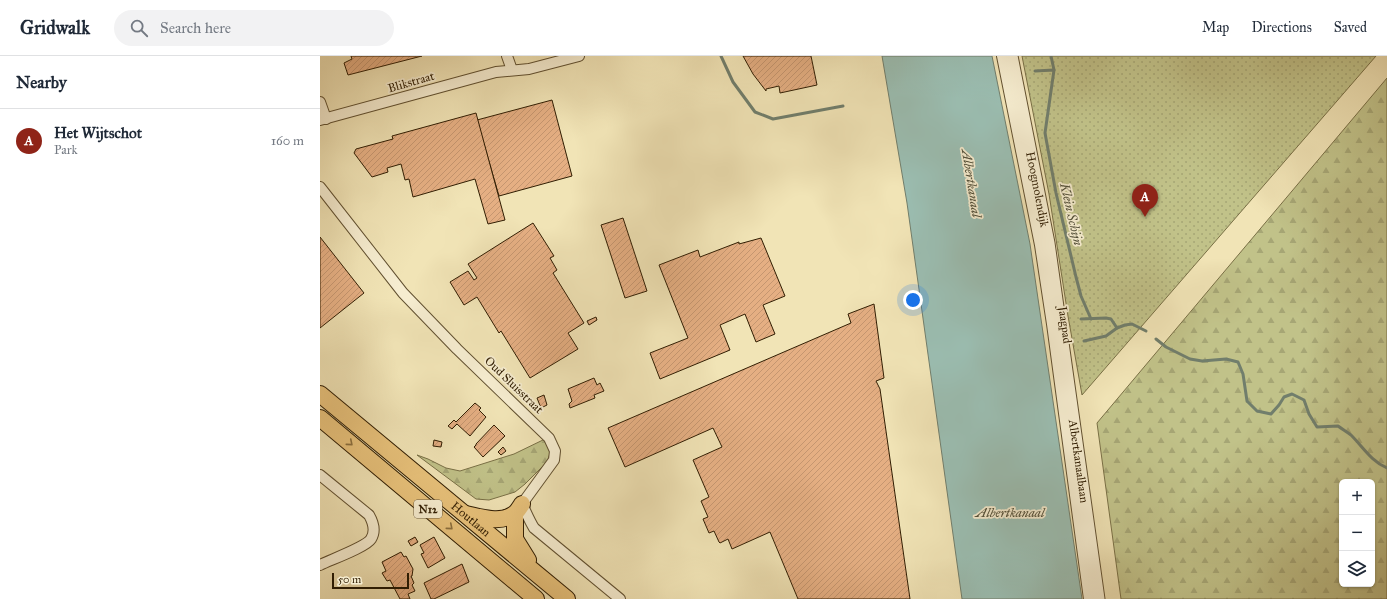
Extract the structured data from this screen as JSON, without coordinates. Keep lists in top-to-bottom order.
{
  "streets": {
    "main road": ["N12", "Houtlaan"],
    "street": [
      "Blikstraat",
      "Hoogmolendijk",
      "Jaagpad",
      "Oud Sluisstraat",
      "Albertkanaalbaan"
    ]
  },
  "crossings": [
    ["Hoogmolendijk", "Albertkanaalbaan"]
  ],
  "water": ["Albertkanaal", "Klein Schijn"],
  "scale_bar": "50 m",
  "page": {
    "header": "Gridwalk",
    "search": "Search here",
    "nav": ["Map", "Directions", "Saved"],
    "heading": "Nearby",
    "list": [
      {
        "mark": "A",
        "name": "Het Wijtschot",
        "note": "Park",
        "value": "160 m"
      }
    ],
    "pins": "A",
    "map_buttons": ["+", "−"],
    "scale": "50 m"
  }
}
